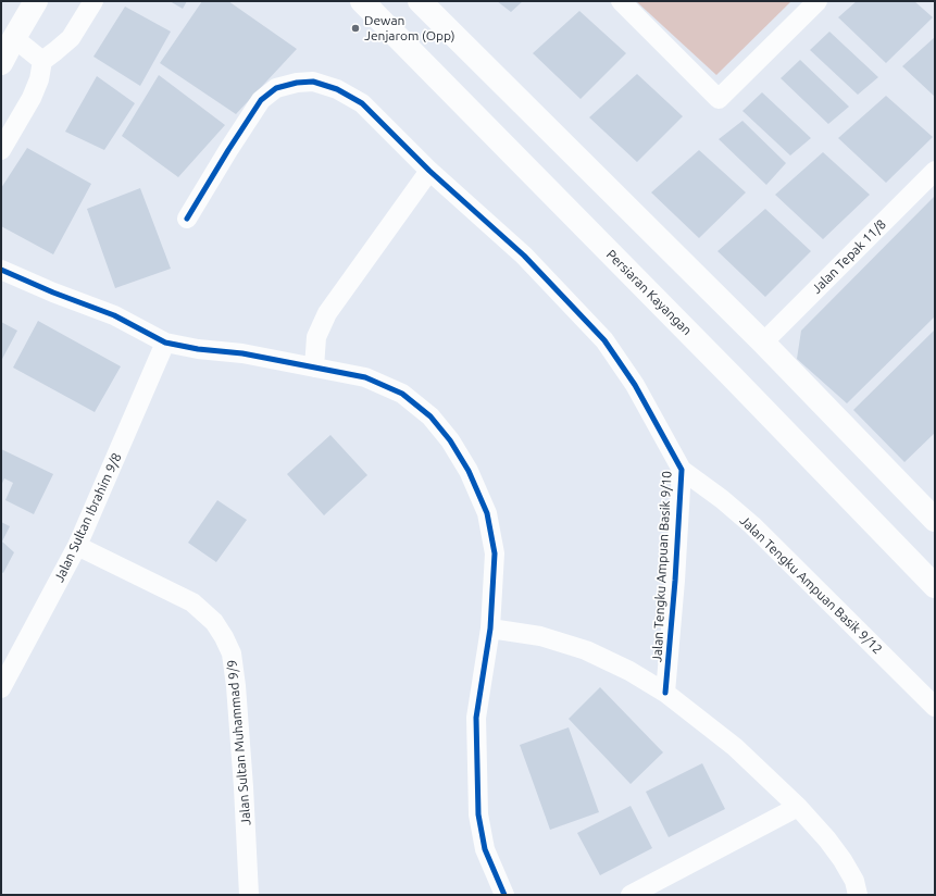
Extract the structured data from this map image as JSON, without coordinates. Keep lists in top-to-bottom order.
{
  "streets": {
    "main road": ["Persiaran Kayangan"],
    "street": [
      "Jalan Tepak 11/8",
      "Jalan Sultan Ibrahim 9/8",
      "Jalan Tengku Ampuan Basik 9/10",
      "Jalan Tengku Ampuan Basik 9/12",
      "Jalan Sultan Muhammad 9/9"
    ]
  },
  "crossings": [
    ["Jalan Sultan Ibrahim 9/8", "Jalan Sultan Muhammad 9/9"],
    ["Jalan Tengku Ampuan Basik 9/10", "Jalan Tengku Ampuan Basik 9/12"]
  ],
  "places": ["Dewan Jenjarom (Opp)"]
}
